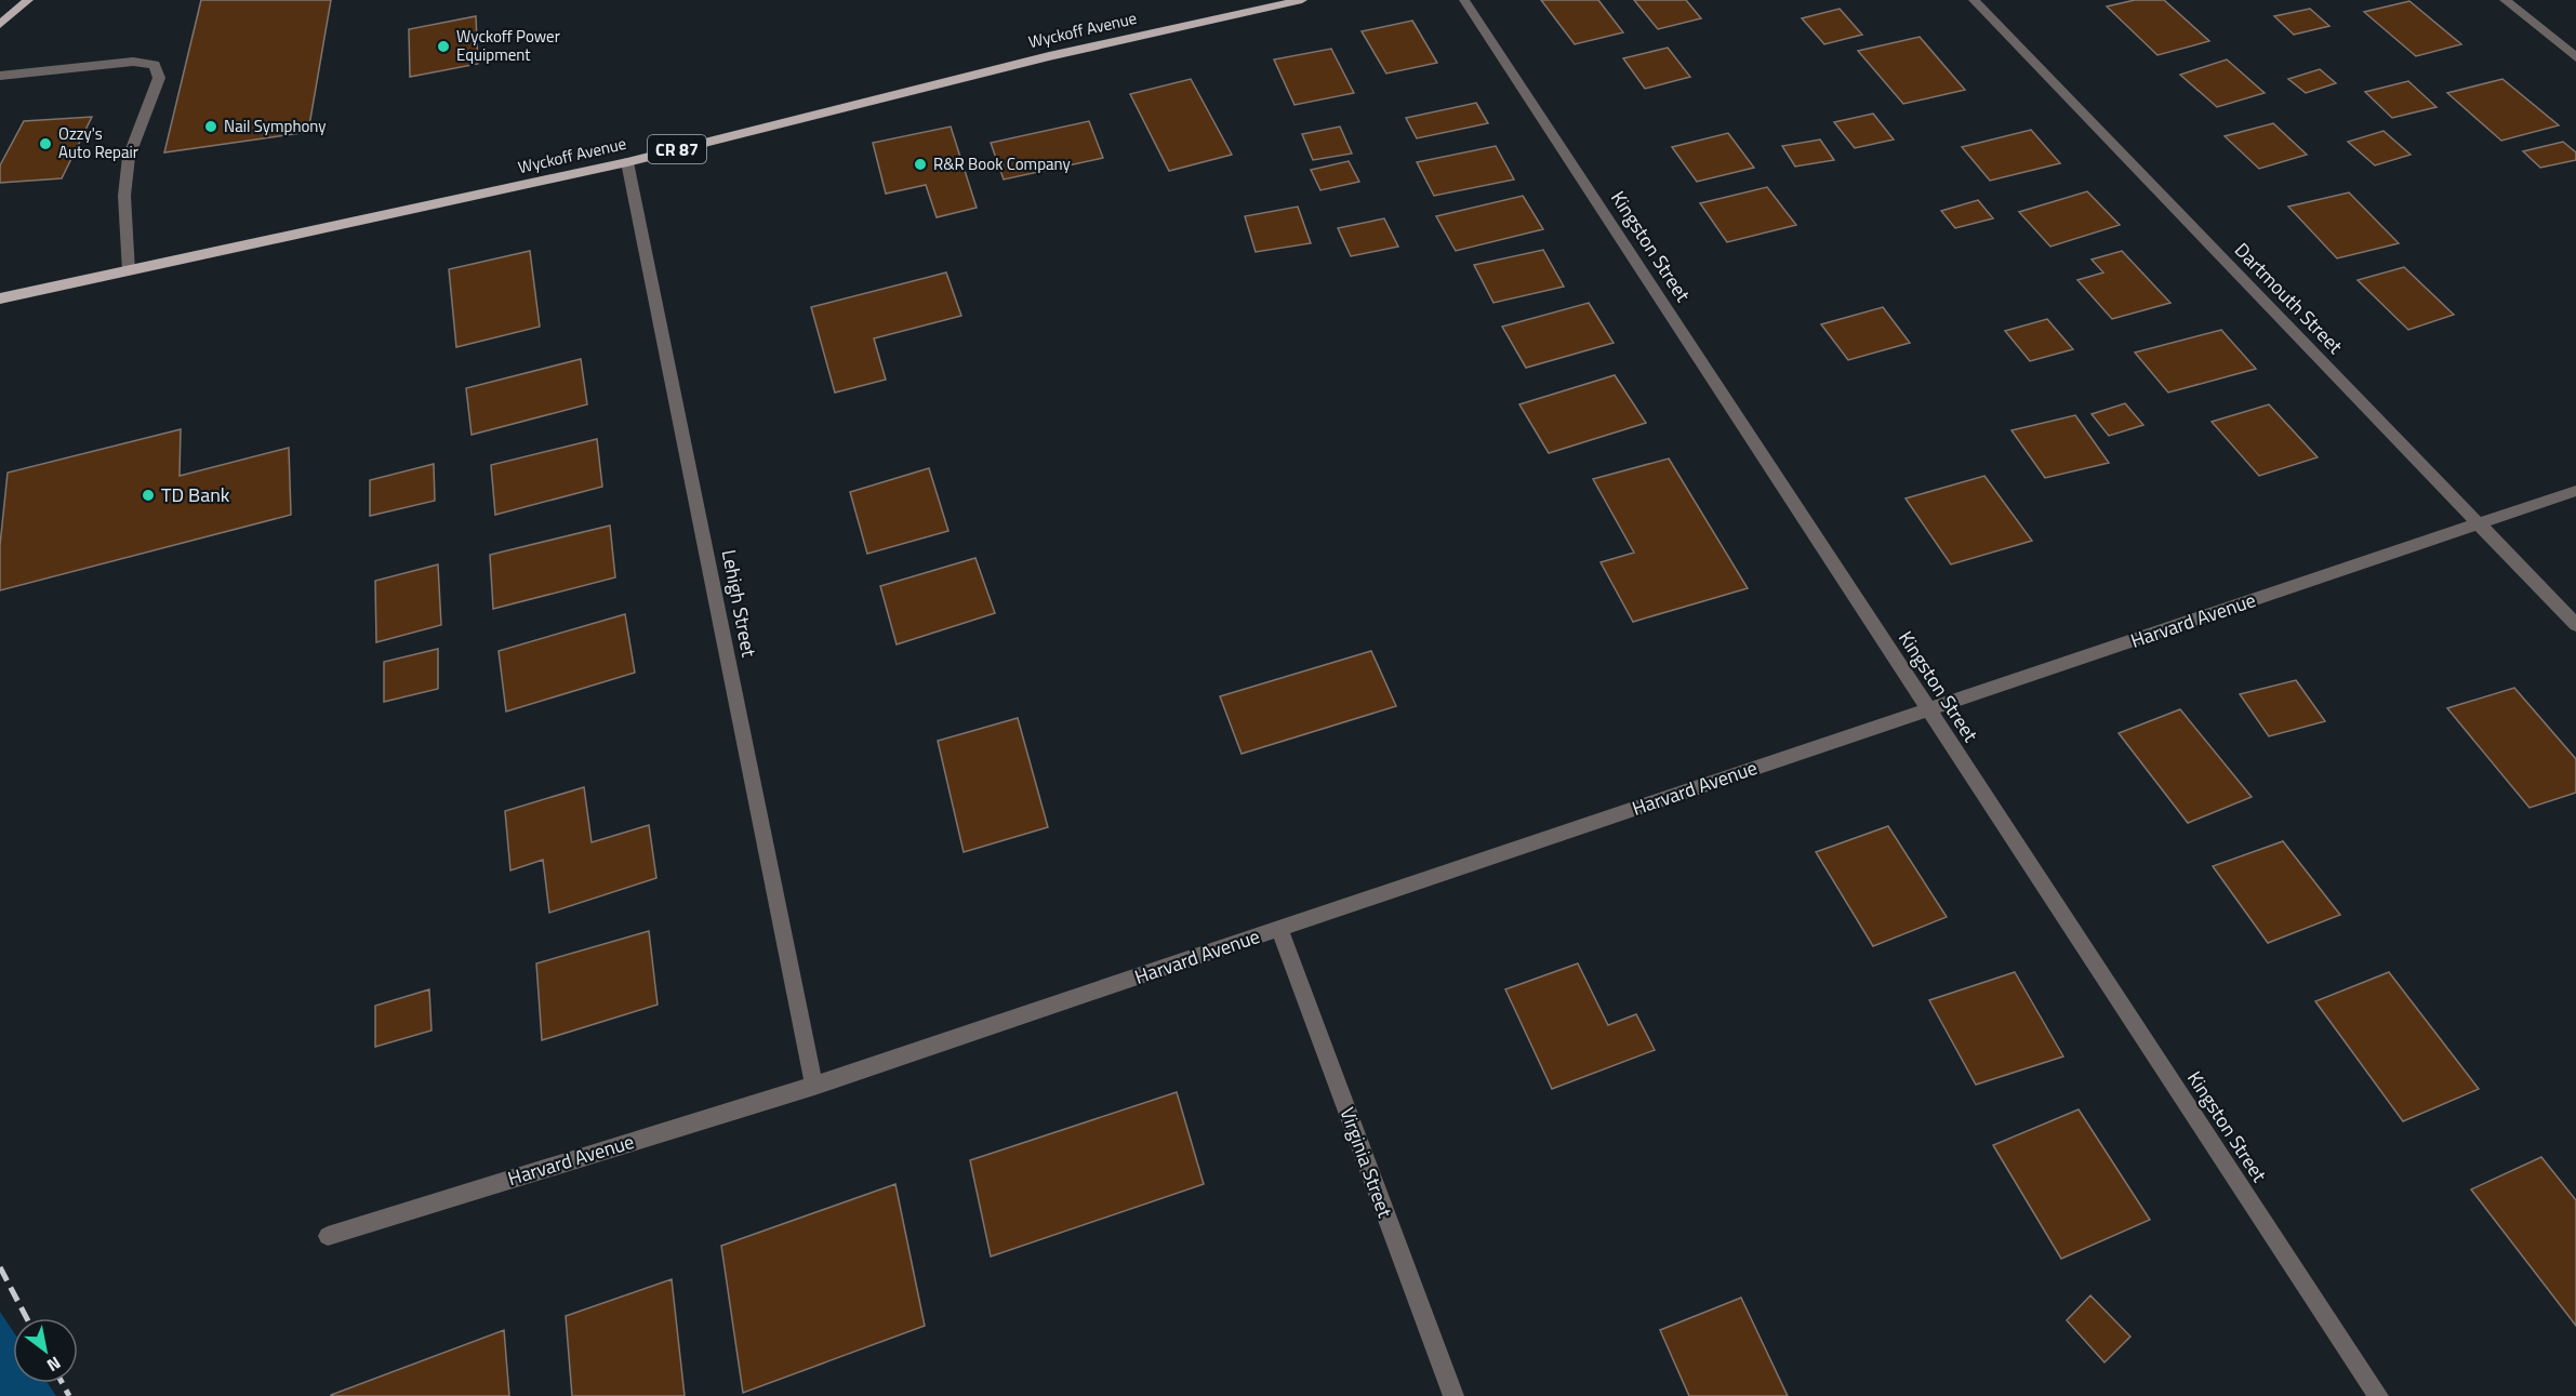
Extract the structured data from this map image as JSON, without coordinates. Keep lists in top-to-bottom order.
{
  "streets": {
    "main road": ["Wyckoff Avenue", "CR 87"],
    "street": [
      "Kingston Street",
      "Dartmouth Street",
      "Lehigh Street",
      "Harvard Avenue",
      "Virginia Street"
    ]
  },
  "crossings": [
    ["Wyckoff Avenue", "Lehigh Street"],
    ["Kingston Street", "Harvard Avenue"],
    ["Dartmouth Street", "Harvard Avenue"],
    ["Lehigh Street", "Harvard Avenue"],
    ["Harvard Avenue", "Virginia Street"]
  ],
  "places": [
    "Wyckoff Power Equipment",
    "Nail Symphony",
    "Ozzy's Auto Repair",
    "R&R Book Company",
    "TD Bank"
  ],
  "north": "bottom right"
}
